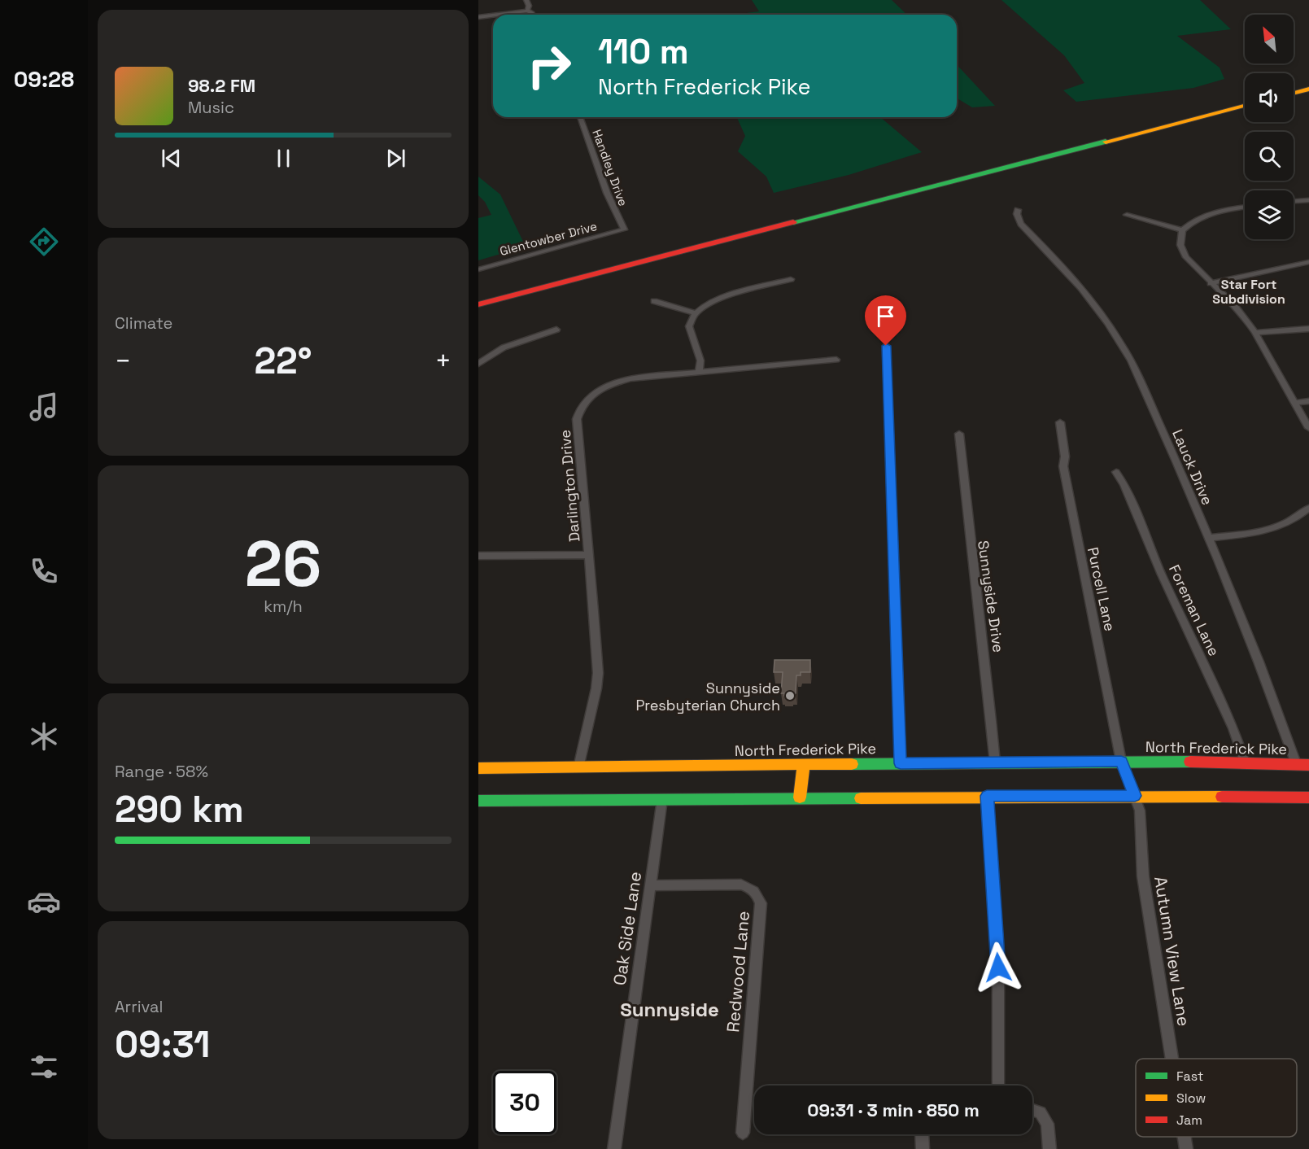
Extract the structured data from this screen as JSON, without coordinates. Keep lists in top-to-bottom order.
{
  "streets": {
    "main road": ["North Frederick Pike"],
    "street": [
      "Handley Drive",
      "Glentowber Drive",
      "Lauck Drive",
      "Darlington Drive",
      "Purcell Lane",
      "Sunnyside Drive",
      "Foreman Lane",
      "Oak Side Lane",
      "Autumn View Lane",
      "Redwood Lane"
    ]
  },
  "crossings": [
    ["Handley Drive", "Glentowber Drive"],
    ["Lauck Drive", "North Frederick Pike"],
    ["Darlington Drive", "North Frederick Pike"],
    ["Purcell Lane", "North Frederick Pike"],
    ["Purcell Lane", "Autumn View Lane"],
    ["Sunnyside Drive", "North Frederick Pike"],
    ["Foreman Lane", "North Frederick Pike"],
    ["North Frederick Pike", "Autumn View Lane"],
    ["Oak Side Lane", "Redwood Lane"]
  ],
  "districts": ["Star Fort Subdivision", "Sunnyside"],
  "places": ["Sunnyside Presbyterian Church"],
  "legend": ["Fast", "Slow", "Jam"],
  "north": "top left",
  "page": {
    "tabs": "09:28",
    "turn": ["110 m", "North Frederick Pike"],
    "song": ["98.2 FM", "Music"],
    "tile": [
      "Climate",
      ["26", "km/h"],
      ["Range · 58%", "290 km"],
      ["Arrival", "09:31"]
    ],
    "heat": ["−", "22°", "+"],
    "limit": "30",
    "trip": "09:31 · 3 min · 850 m"
  }
}
